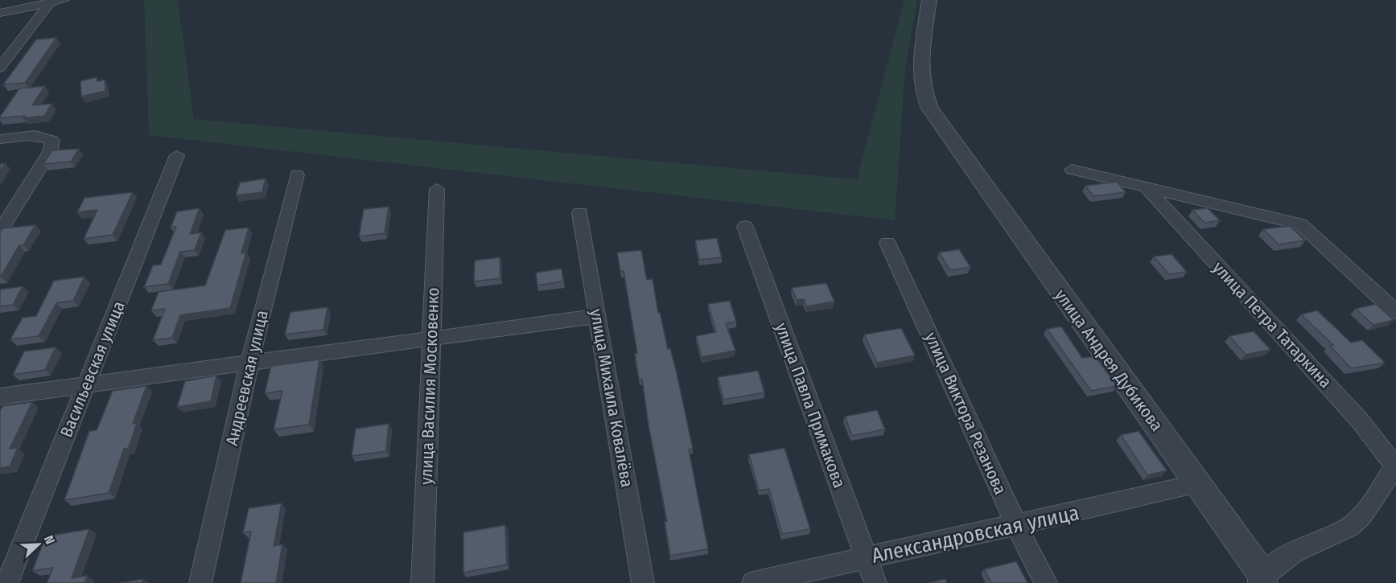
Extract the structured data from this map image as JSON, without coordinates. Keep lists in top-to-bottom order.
{
  "streets": {
    "street": [
      "улица Петра Татаркина",
      "улица Андрея Дубикова",
      "Васильевская улица",
      "Андреевская улица",
      "улица Василия Московенко",
      "улица Михаила Ковалёва",
      "улица Павла Примакова",
      "улица Виктора Резанова",
      "Александровская улица"
    ]
  },
  "crossings": [
    ["улица Андрея Дубикова", "Александровская улица"],
    ["улица Павла Примакова", "Александровская улица"],
    ["улица Виктора Резанова", "Александровская улица"]
  ],
  "north": "top right"
}
